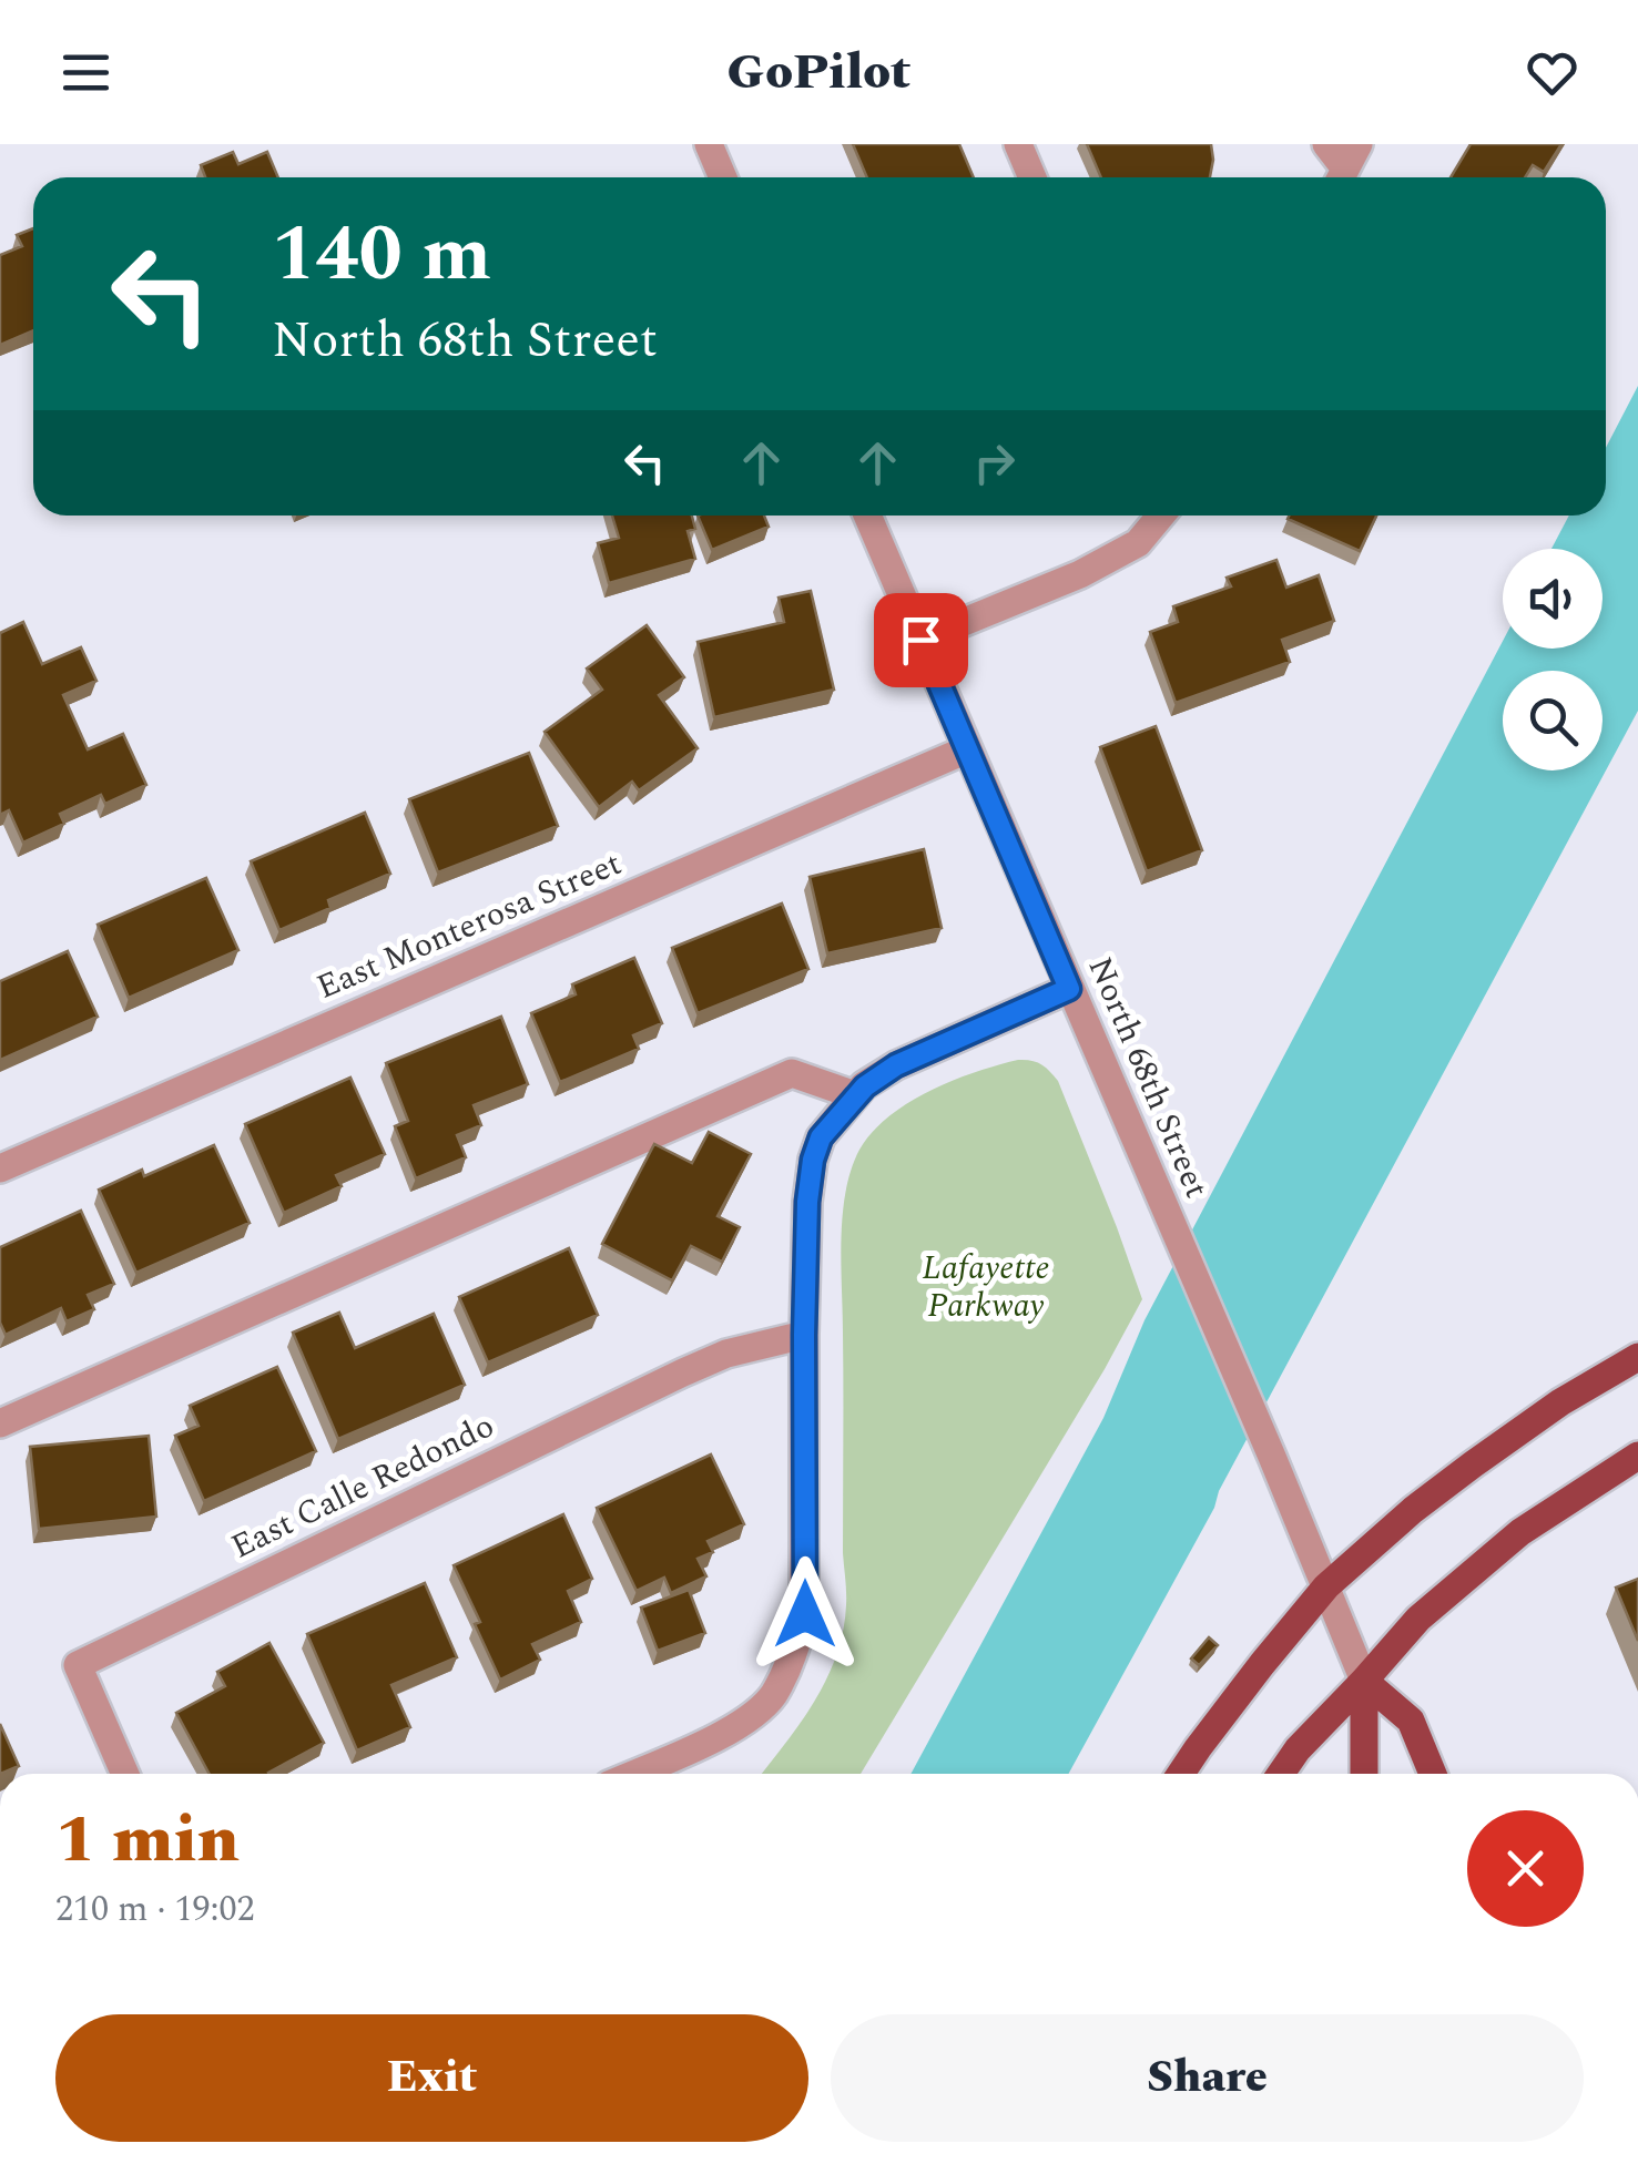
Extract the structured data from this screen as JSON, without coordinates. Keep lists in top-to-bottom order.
{
  "streets": {
    "main road": ["North 68th Street"],
    "street": ["East Monterosa Street", "East Calle Redondo"]
  },
  "crossings": [
    ["East Monterosa Street", "North 68th Street"]
  ],
  "parks": ["Lafayette Parkway"],
  "page": {
    "header": "GoPilot",
    "turn": ["140 m", "North 68th Street"],
    "heading": ["1 min", "210 m · 19:02"],
    "buttons": ["Exit", "Share"]
  }
}
